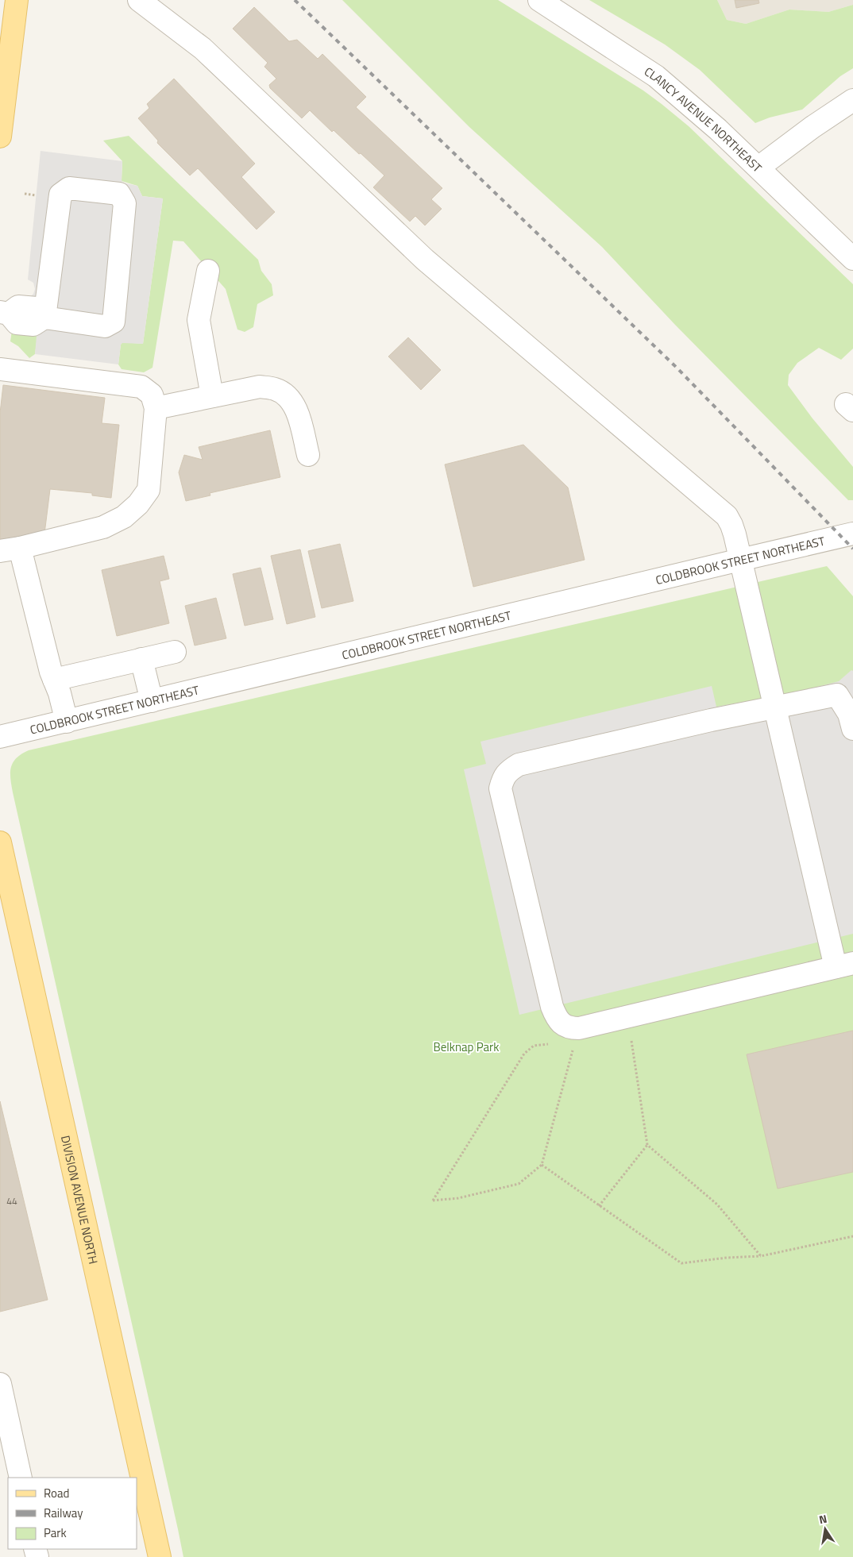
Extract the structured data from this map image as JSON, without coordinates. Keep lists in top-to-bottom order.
{
  "streets": {
    "main road": ["DIVISION AVENUE NORTH"],
    "street": ["CLANCY AVENUE NORTHEAST", "COLDBROOK STREET NORTHEAST"]
  },
  "parks": ["Belknap Park"],
  "house_numbers": ["44"],
  "legend": ["Road", "Railway", "Park"],
  "north": "top"
}
